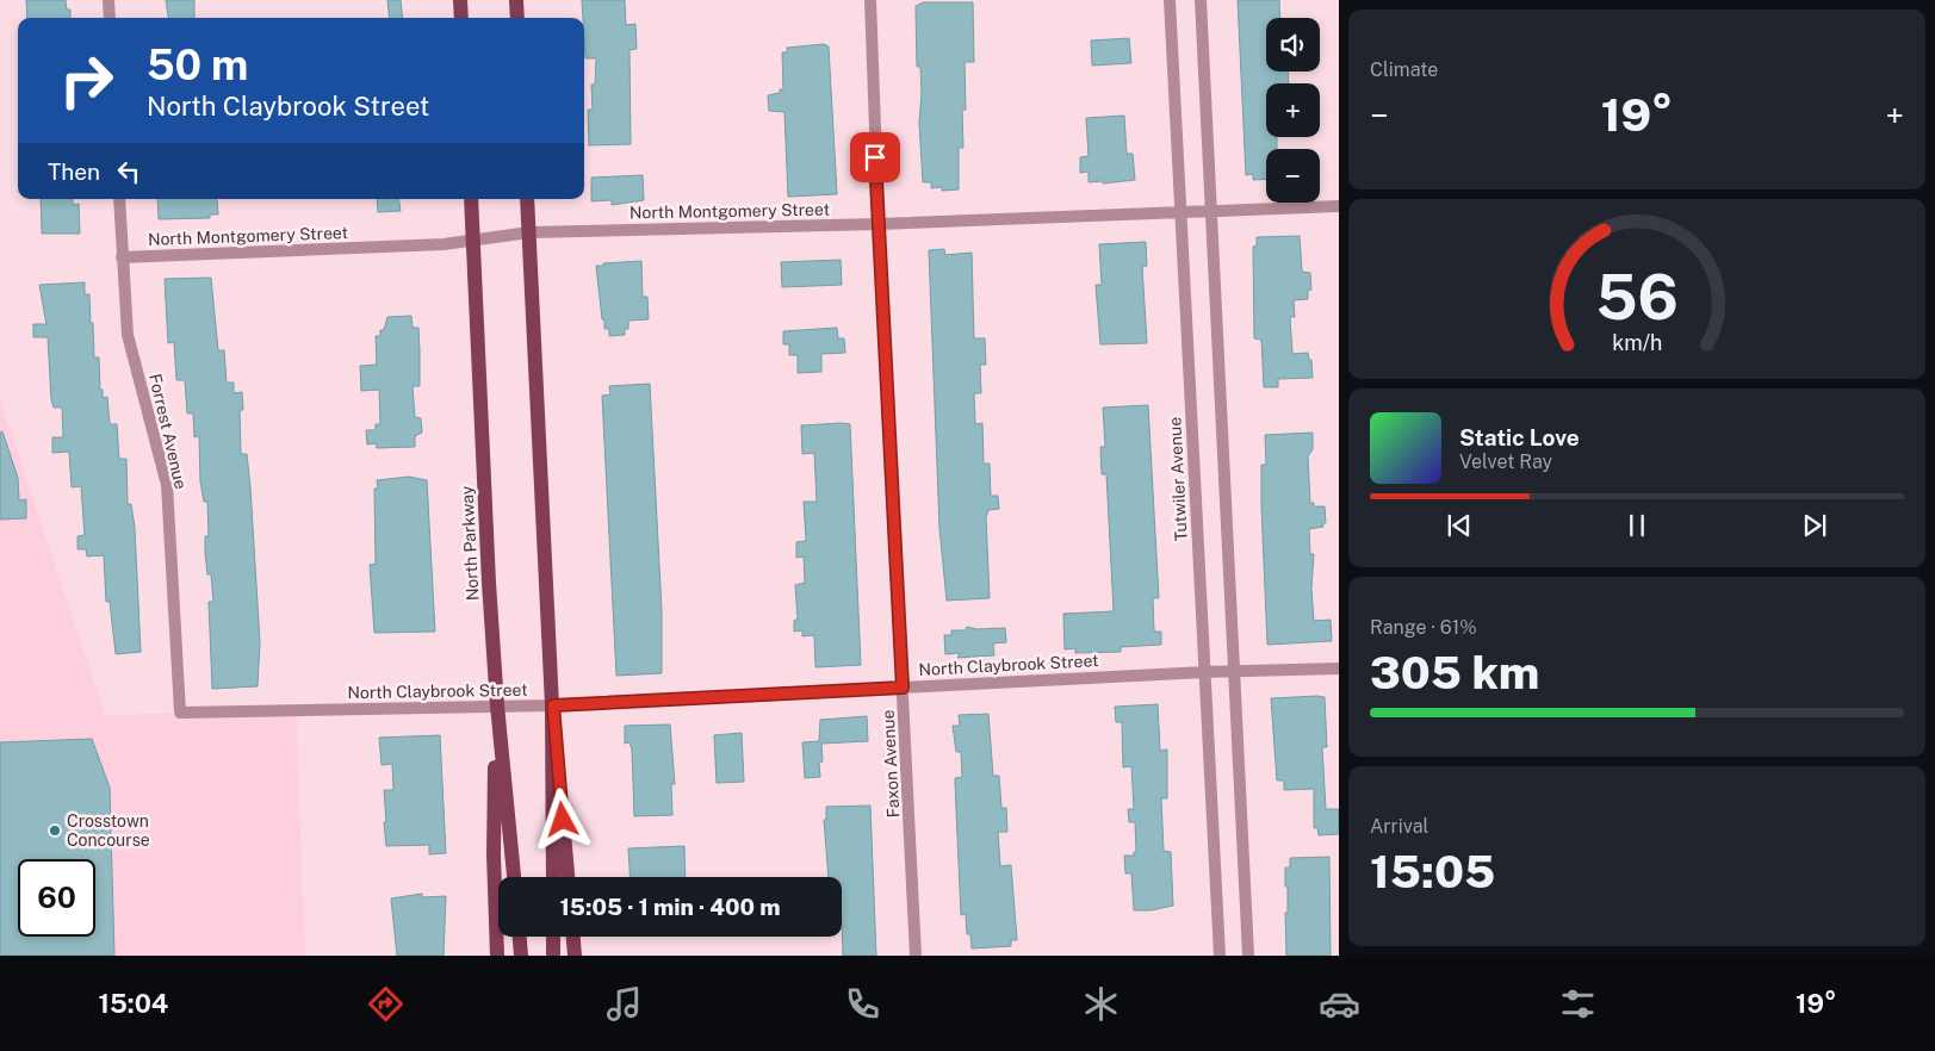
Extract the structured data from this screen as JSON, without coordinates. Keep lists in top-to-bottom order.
{
  "streets": {
    "main road": ["North Parkway"],
    "street": [
      "North Montgomery Street",
      "Forrest Avenue",
      "Tutwiler Avenue",
      "North Claybrook Street",
      "Faxon Avenue"
    ]
  },
  "crossings": [
    ["North Montgomery Street", "Forrest Avenue"],
    ["North Montgomery Street", "Tutwiler Avenue"],
    ["North Montgomery Street", "North Parkway"],
    ["North Montgomery Street", "Faxon Avenue"],
    ["Forrest Avenue", "North Claybrook Street"],
    ["Tutwiler Avenue", "North Claybrook Street"],
    ["North Parkway", "North Claybrook Street"],
    ["North Claybrook Street", "Faxon Avenue"]
  ],
  "places": ["Crosstown Concourse"],
  "page": {
    "tile": [
      "Climate",
      ["Range · 61%", "305 km"],
      ["Arrival", "15:05"]
    ],
    "map_buttons": ["+", "−"],
    "turn": ["50 m", "North Claybrook Street"],
    "heat": ["−", "19°", "+"],
    "then": "Then",
    "song": ["Static Love", "Velvet Ray"],
    "limit": "60",
    "trip": "15:05 · 1 min · 400 m",
    "tabs": ["15:04", "19°"],
    "gauge": ["56", "km/h"]
  }
}
